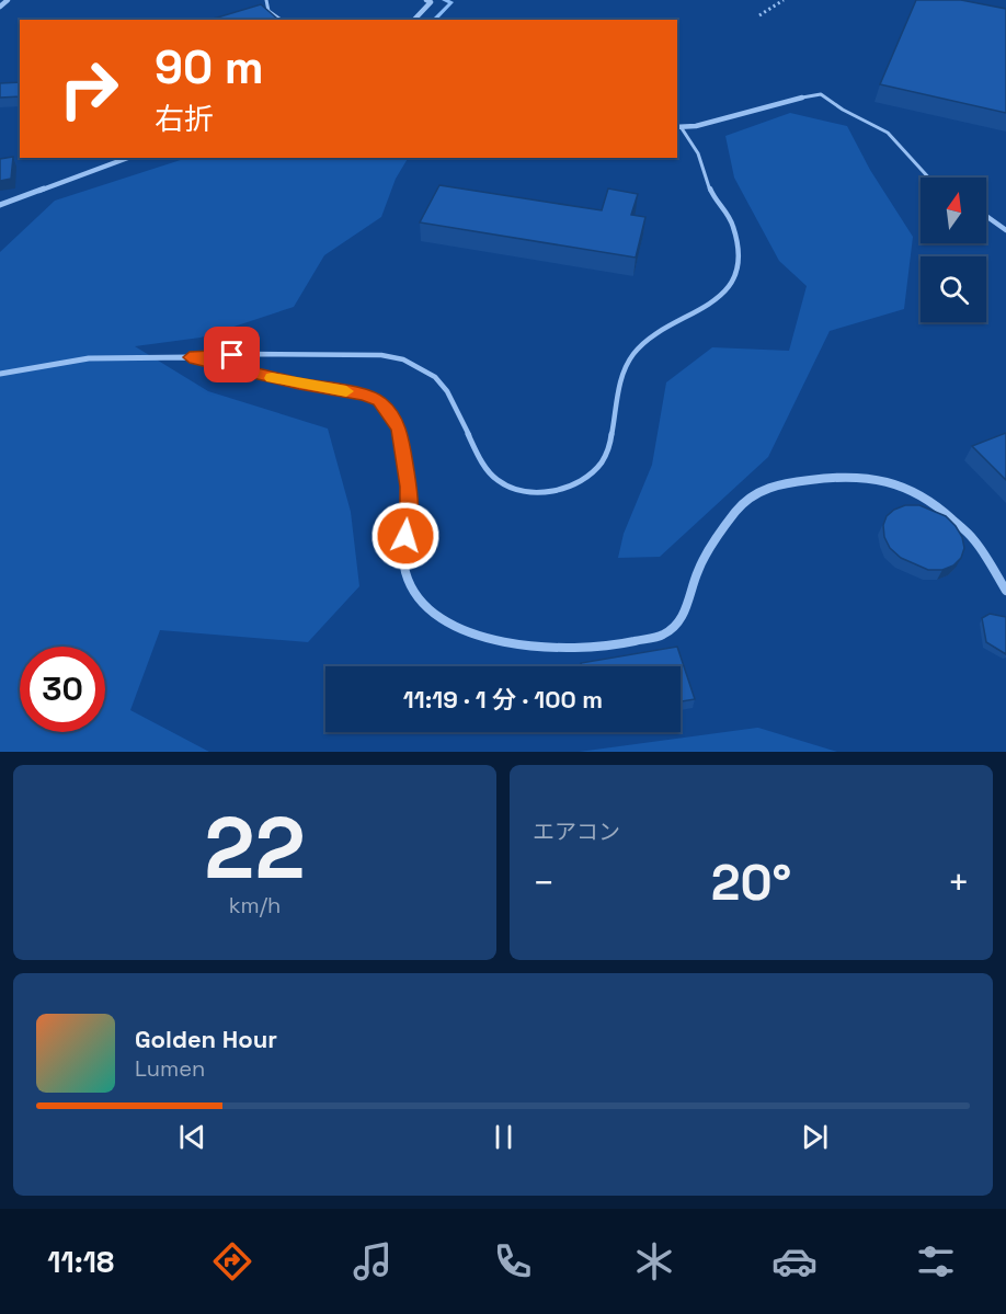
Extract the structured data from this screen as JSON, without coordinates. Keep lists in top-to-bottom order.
{
  "north": "top",
  "page": {
    "turn": ["90 m", "右折"],
    "limit": "30",
    "trip": "11:19 · 1 分 · 100 m",
    "tile": [
      ["22", "km/h"],
      "エアコン"
    ],
    "heat": ["−", "20°", "+"],
    "song": ["Golden Hour", "Lumen"],
    "tabs": "11:18"
  }
}
